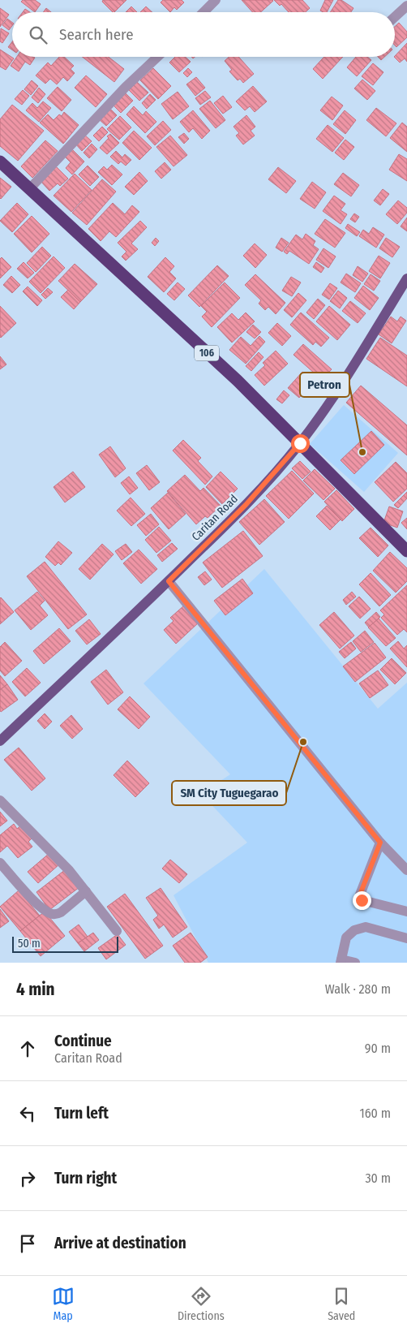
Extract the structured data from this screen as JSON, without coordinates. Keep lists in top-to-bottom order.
{
  "streets": {
    "highway": ["106"],
    "main road": ["Caritan Road"]
  },
  "crossings": [
    ["106", "Caritan Road"]
  ],
  "places": ["Petron", "SM City Tuguegarao"],
  "scale_bar": "50 m",
  "page": {
    "search": "Search here",
    "scale": "50 m",
    "heading": ["4 min", "Walk · 280 m"],
    "list": [
      ["Continue", "Caritan Road", "90 m"],
      ["Turn left", "160 m"],
      ["Turn right", "30 m"],
      "Arrive at destination"
    ],
    "nav": ["Map", "Directions", "Saved"]
  }
}
